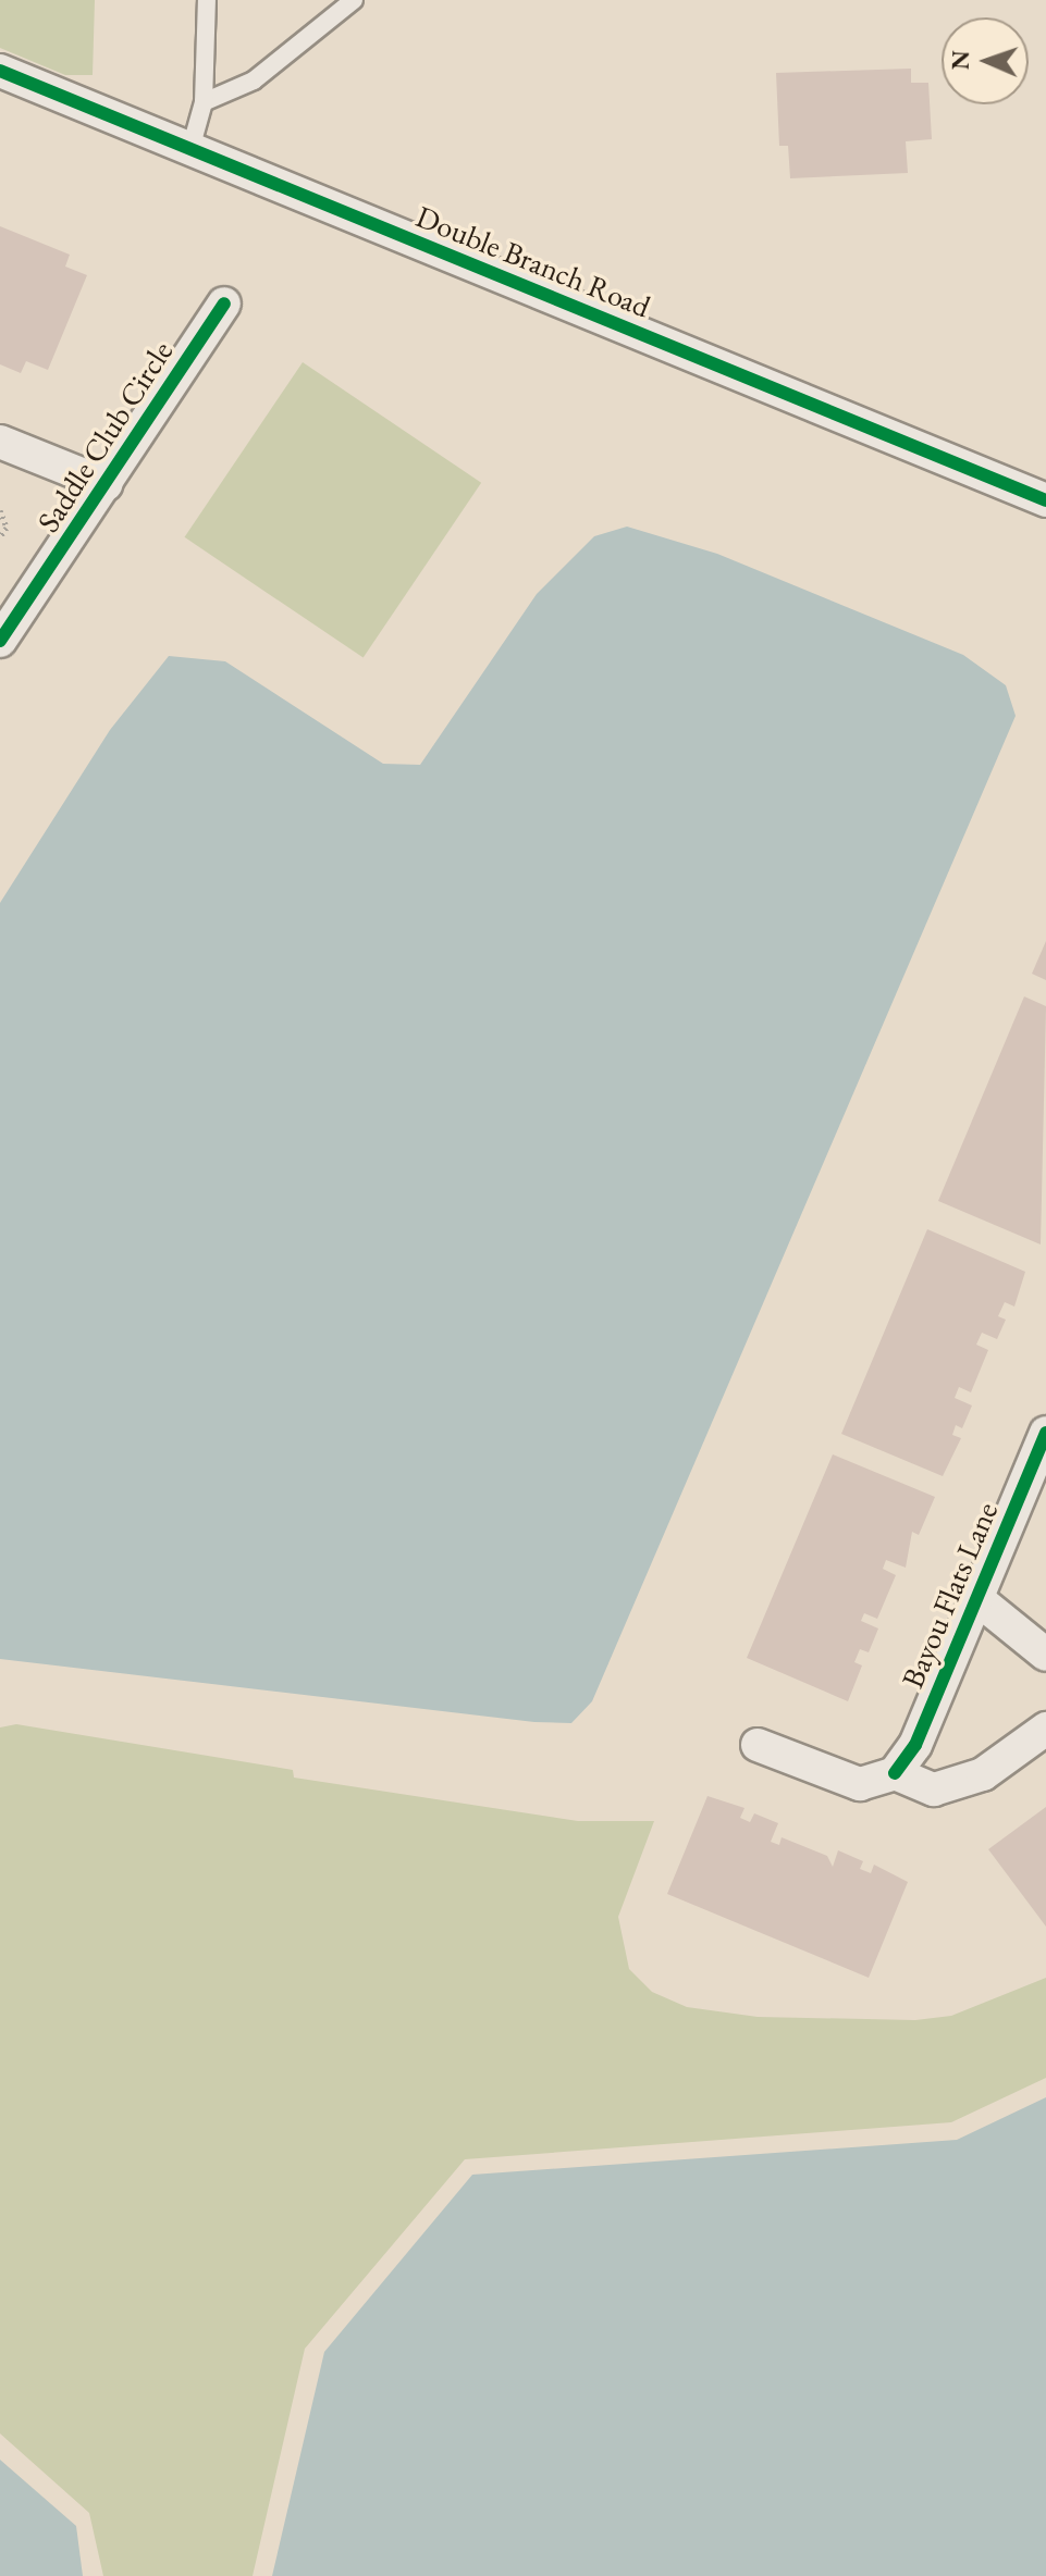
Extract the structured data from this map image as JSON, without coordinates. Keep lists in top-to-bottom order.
{
  "streets": {
    "street": ["Double Branch Road", "Saddle Club Circle", "Bayou Flats Lane"]
  },
  "north": "left"
}
